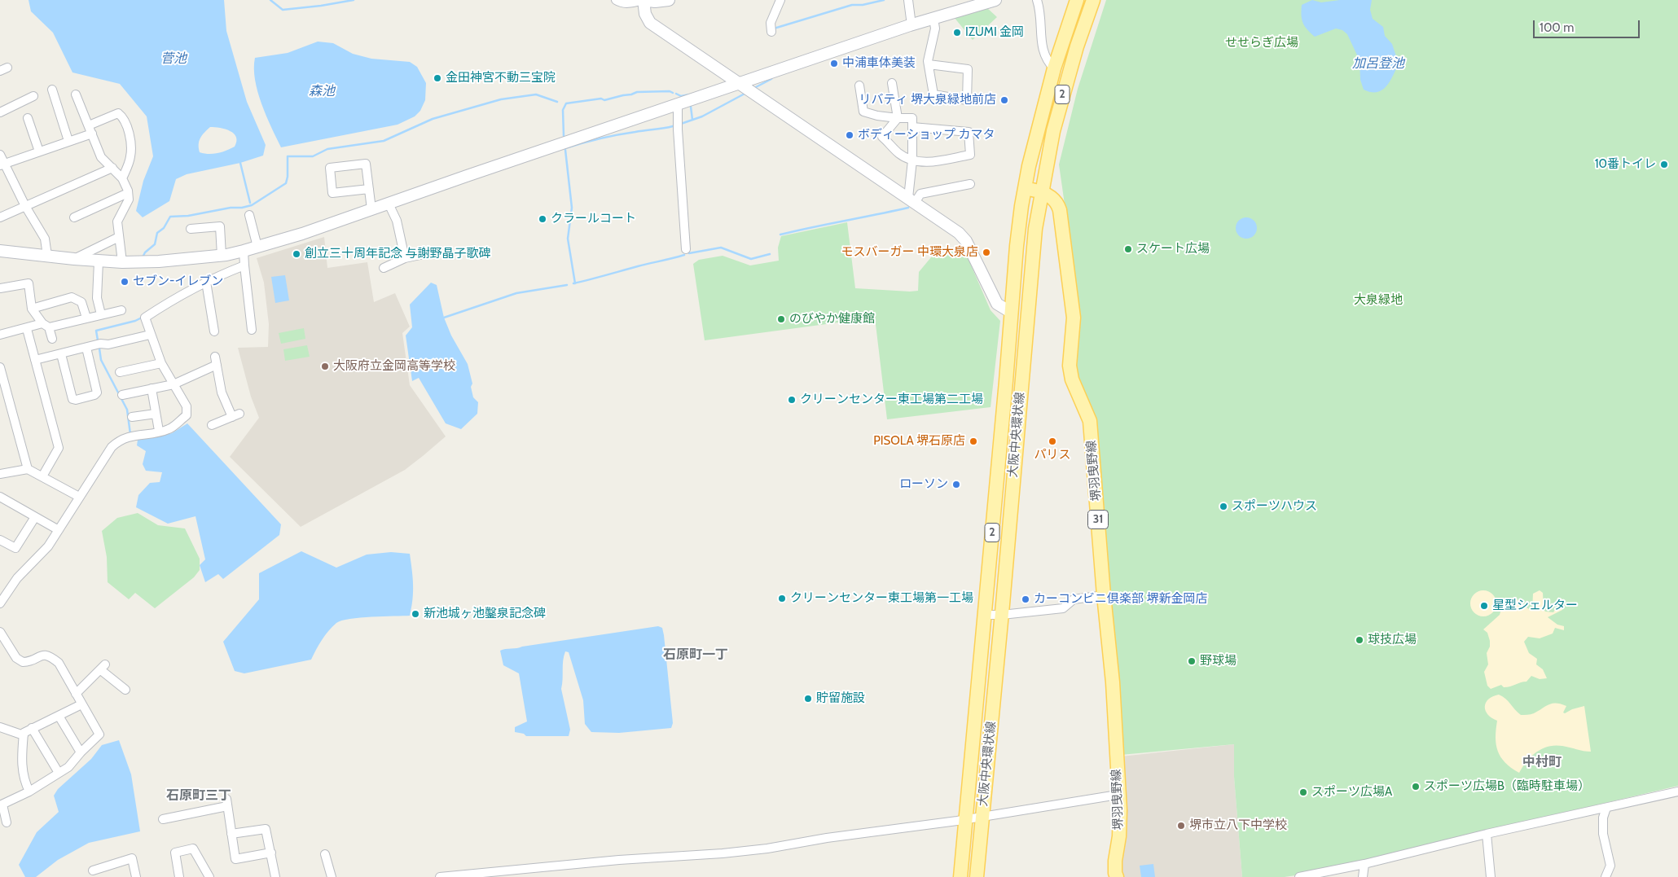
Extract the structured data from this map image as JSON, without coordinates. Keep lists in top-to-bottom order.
{
  "streets": {
    "main road": [
      "2",
      "大阪中央環状線",
      "堺羽曳野線",
      "31"
    ]
  },
  "crossings": [
    ["大阪中央環状線", "堺羽曳野線"]
  ],
  "districts": ["石原町一丁", "中村町", "石原町三丁"],
  "water": ["菅池", "加呂登池", "森池"],
  "parks": ["せせらぎ広場", "大泉緑地"],
  "places": [
    "IZUMI 金岡",
    "中浦車体美装",
    "金田神宮不動三宝院",
    "リバティ 堺大泉緑地前店",
    "ボディーショップ カマタ",
    "10番トイレ",
    "クラールコート",
    "スケート広場",
    "モスバーガー 中環大泉店",
    "創立三十周年記念 与謝野晶子歌碑",
    "セブン-イレブン",
    "のびやか健康館",
    "大阪府立金岡高等学校",
    "クリーンセンター東工場第二工場",
    "PISOLA 堺石原店",
    "パリス",
    "ローソン",
    "スポーツハウス",
    "クリーンセンター東工場第一工場",
    "カーコンビニ倶楽部 堺新金岡店",
    "星型シェルター",
    "新池城ヶ池鑿泉記念碑",
    "球技広場",
    "野球場",
    "貯留施設",
    "スポーツ広場B（臨時駐車場）",
    "スポーツ広場A",
    "堺市立八下中学校"
  ],
  "scale_bar": "100 m"
}
